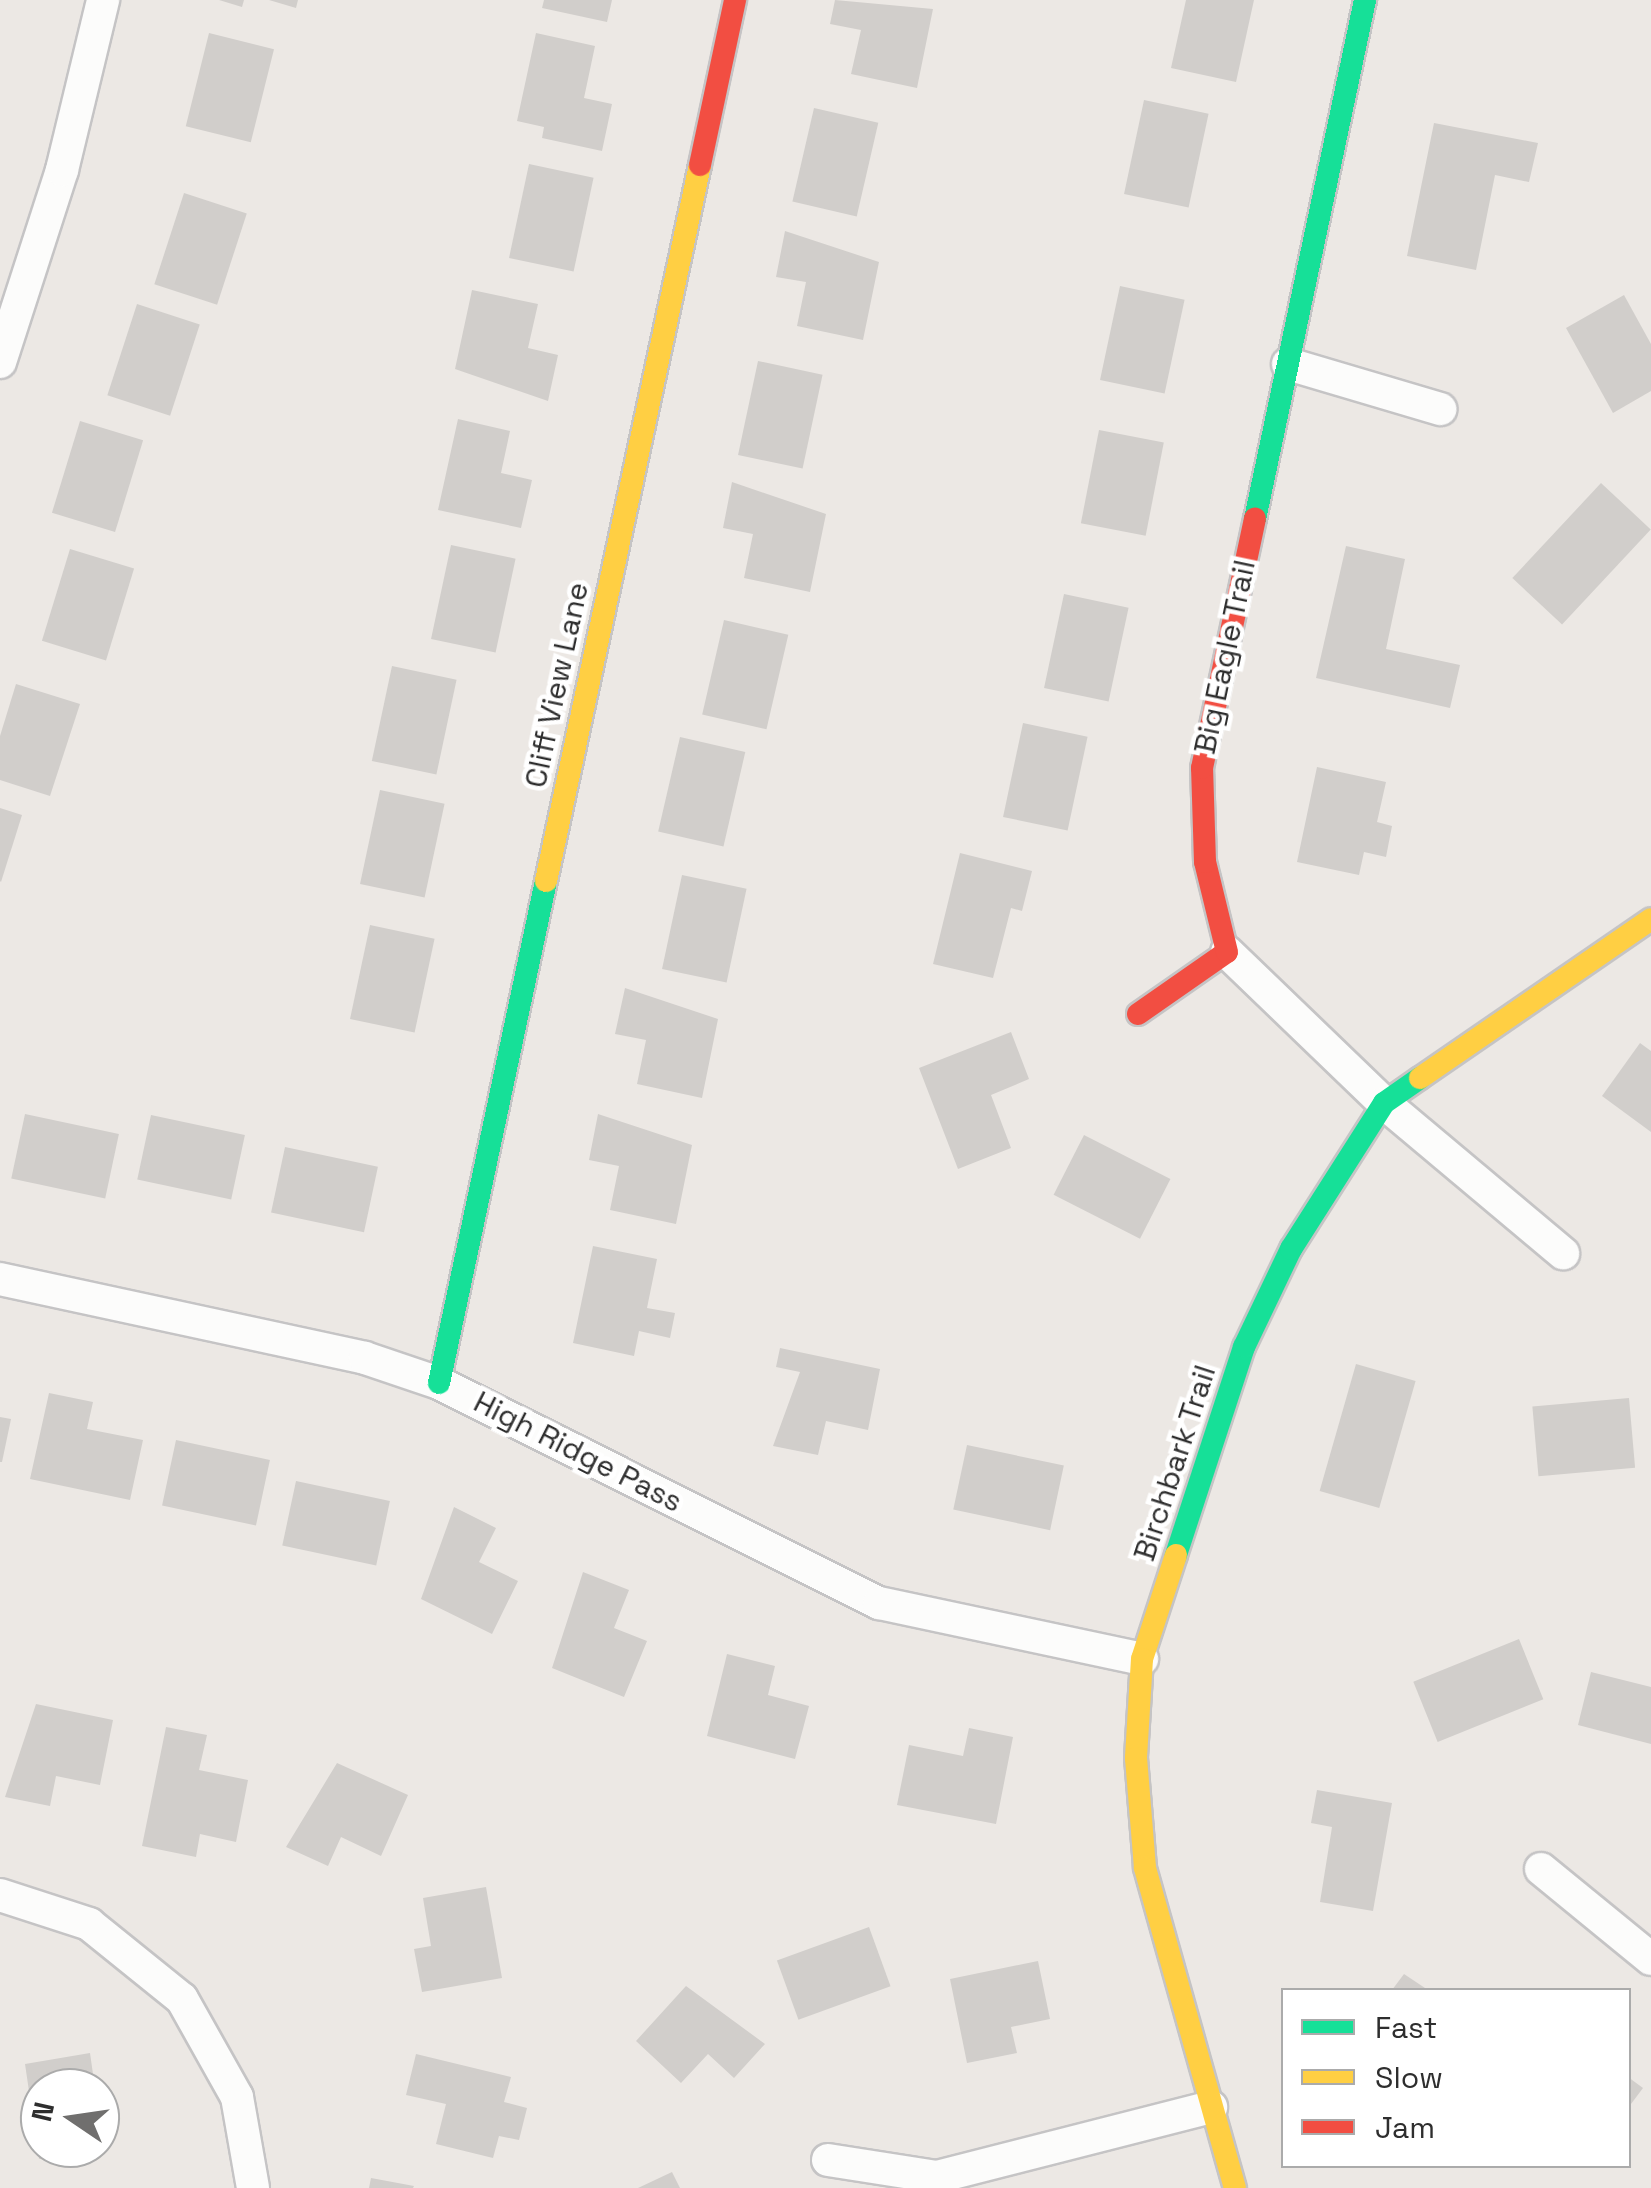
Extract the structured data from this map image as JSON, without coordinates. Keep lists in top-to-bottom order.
{
  "streets": {
    "street": [
      "Big Eagle Trail",
      "Cliff View Lane",
      "High Ridge Pass",
      "Birchbark Trail"
    ]
  },
  "crossings": [
    ["Cliff View Lane", "High Ridge Pass"],
    ["High Ridge Pass", "Birchbark Trail"]
  ],
  "legend": ["Fast", "Slow", "Jam"],
  "north": "left"
}
